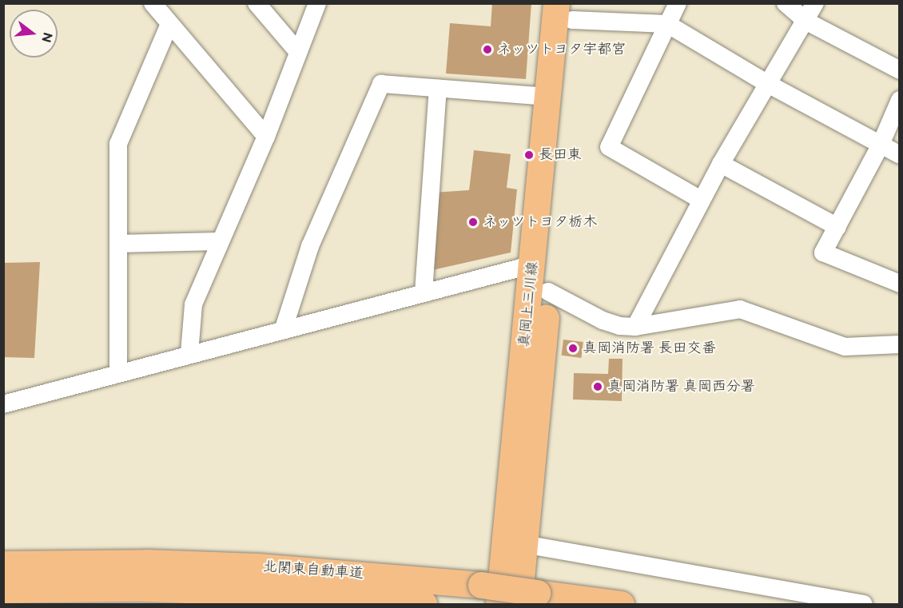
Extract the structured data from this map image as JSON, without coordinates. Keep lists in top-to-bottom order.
{
  "streets": {
    "main road": ["真岡上三川線", "北関東自動車道"]
  },
  "crossings": [
    ["真岡上三川線", "北関東自動車道"]
  ],
  "places": [
    "ネッツトヨタ宇都宮",
    "長田東",
    "ネッツトヨタ栃木",
    "真岡消防署 長田交番",
    "真岡消防署 真岡西分署"
  ],
  "north": "right"
}
